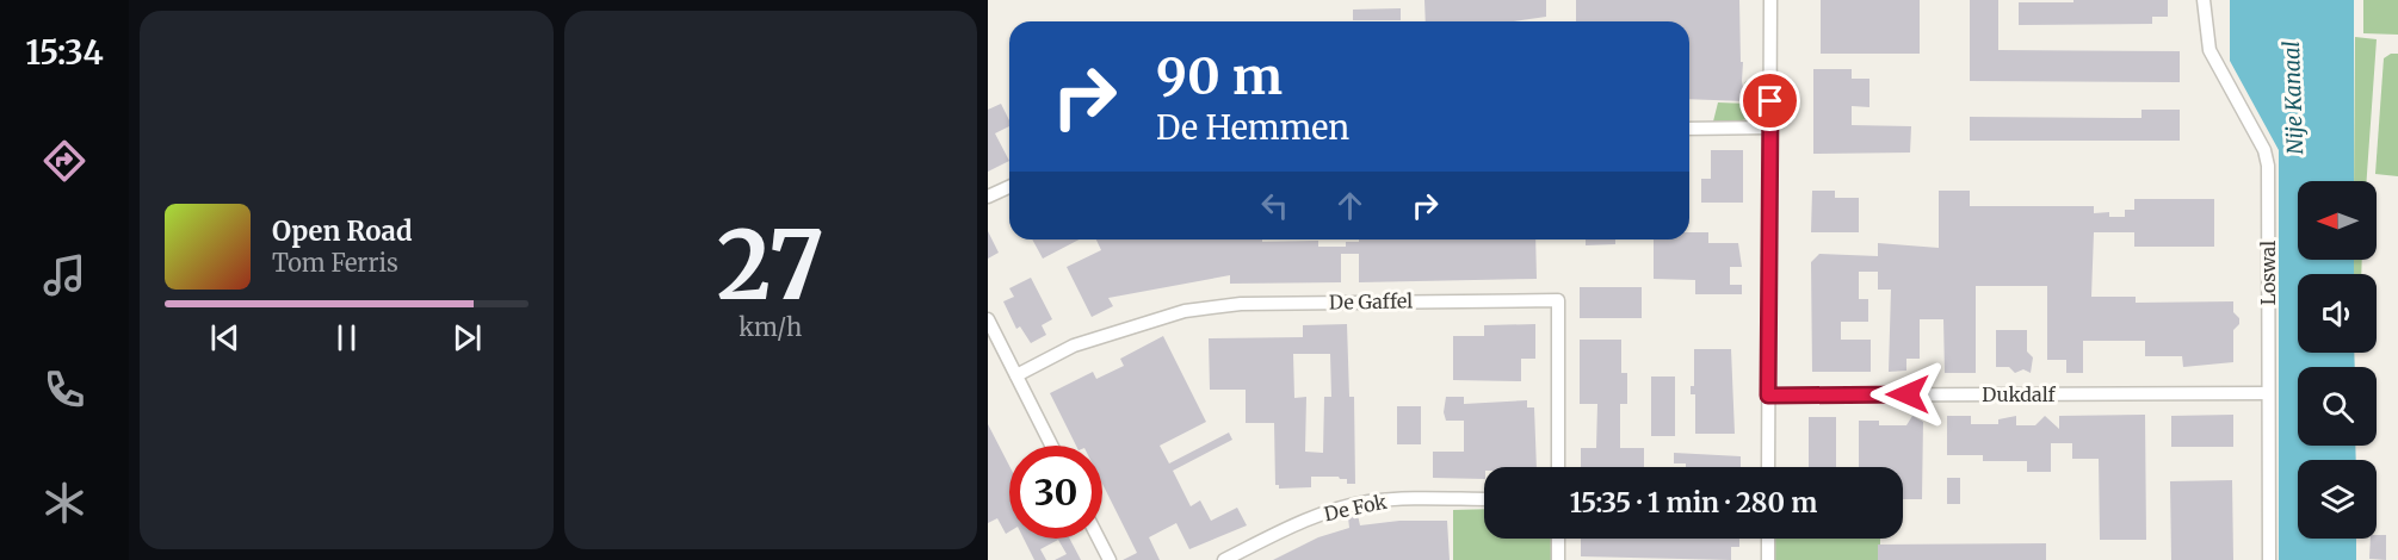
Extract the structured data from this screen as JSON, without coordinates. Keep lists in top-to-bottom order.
{
  "streets": {
    "street": [
      "Loswal",
      "De Gaffel",
      "Dukdalf",
      "De Fok"
    ]
  },
  "crossings": [
    ["Loswal", "Dukdalf"]
  ],
  "water": ["Nije Kanaal"],
  "north": "left",
  "page": {
    "tabs": "15:34",
    "tile": ["27", "km/h"],
    "turn": ["90 m", "De Hemmen"],
    "song": ["Open Road", "Tom Ferris"],
    "limit": "30",
    "trip": "15:35 · 1 min · 280 m"
  }
}
